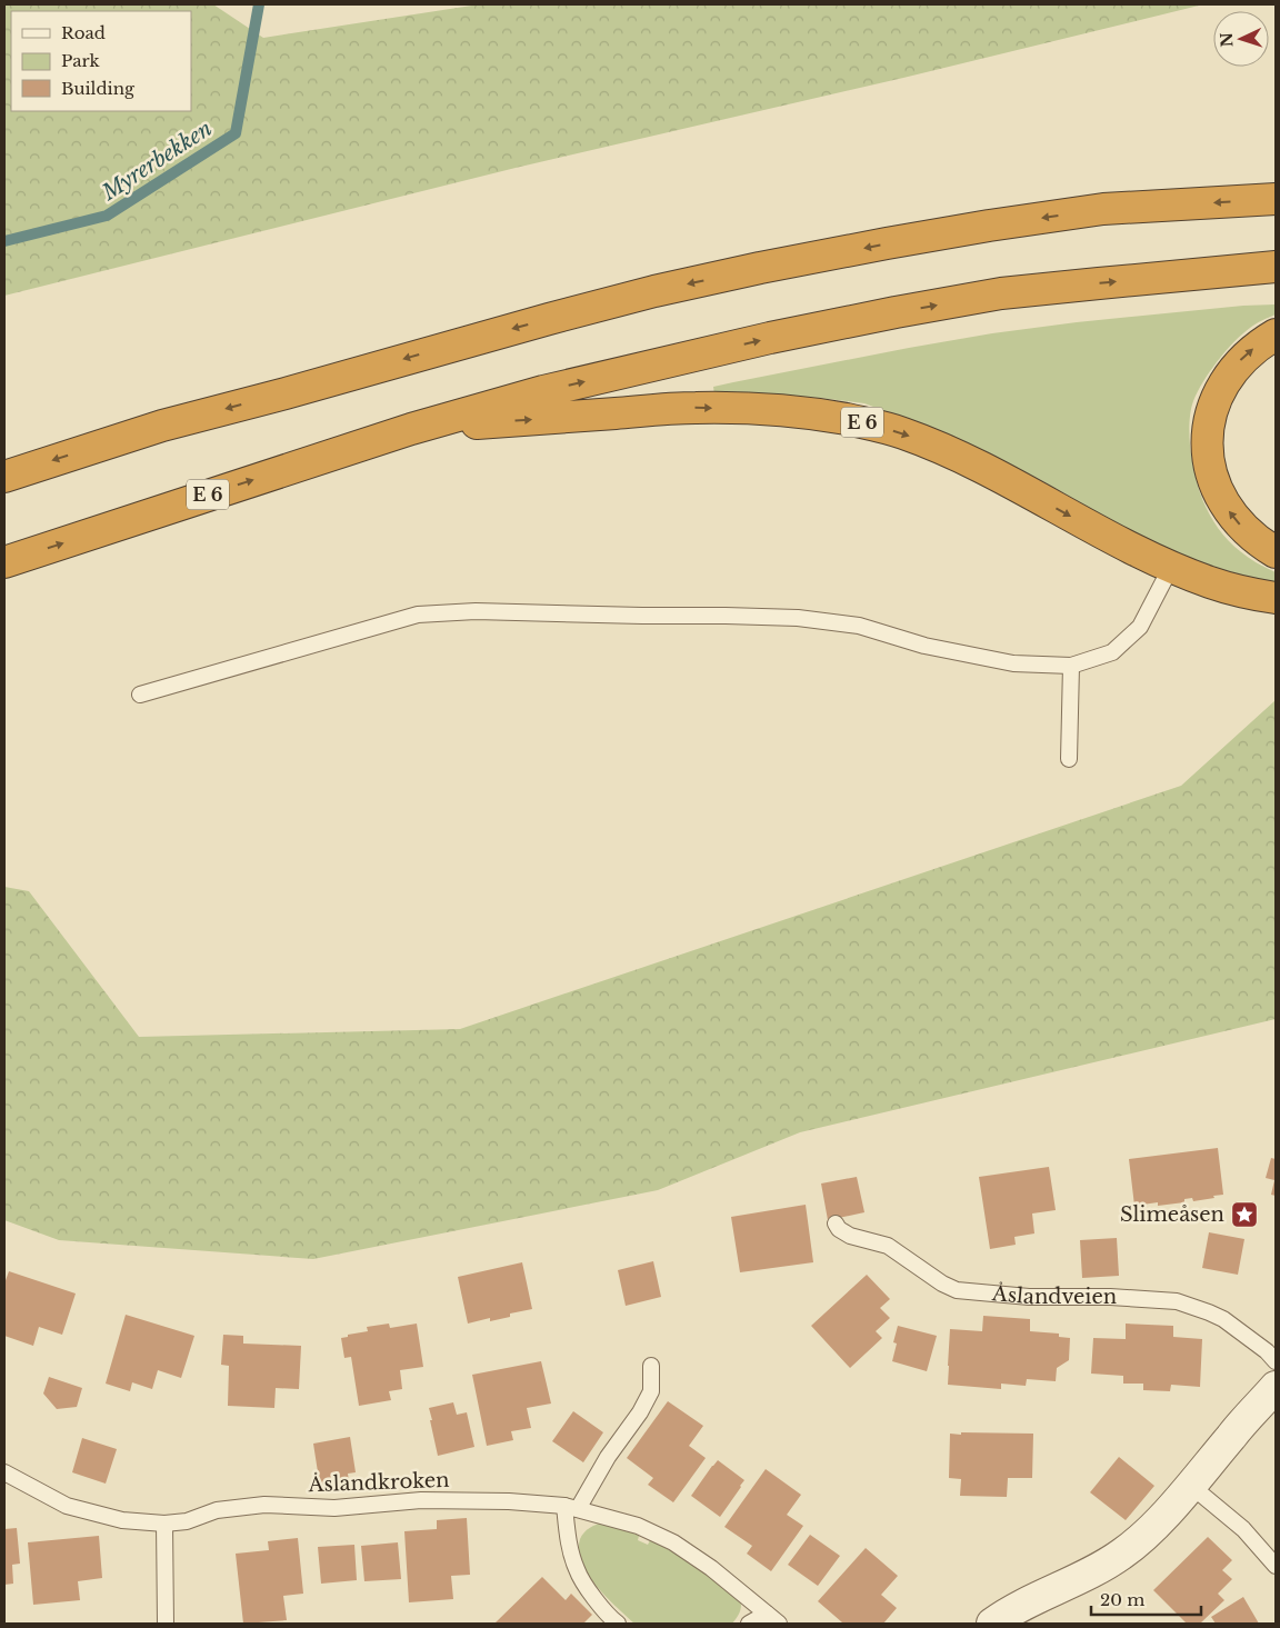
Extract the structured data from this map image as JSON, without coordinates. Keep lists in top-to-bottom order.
{
  "streets": {
    "highway": ["E 6"],
    "lane": ["Åslandveien", "Åslandkroken"]
  },
  "water": ["Myrerbekken"],
  "places": {
    "place": ["Slimeåsen"]
  },
  "legend": ["Road", "Park", "Building"],
  "scale_bar": "20 m",
  "north": "left"
}
